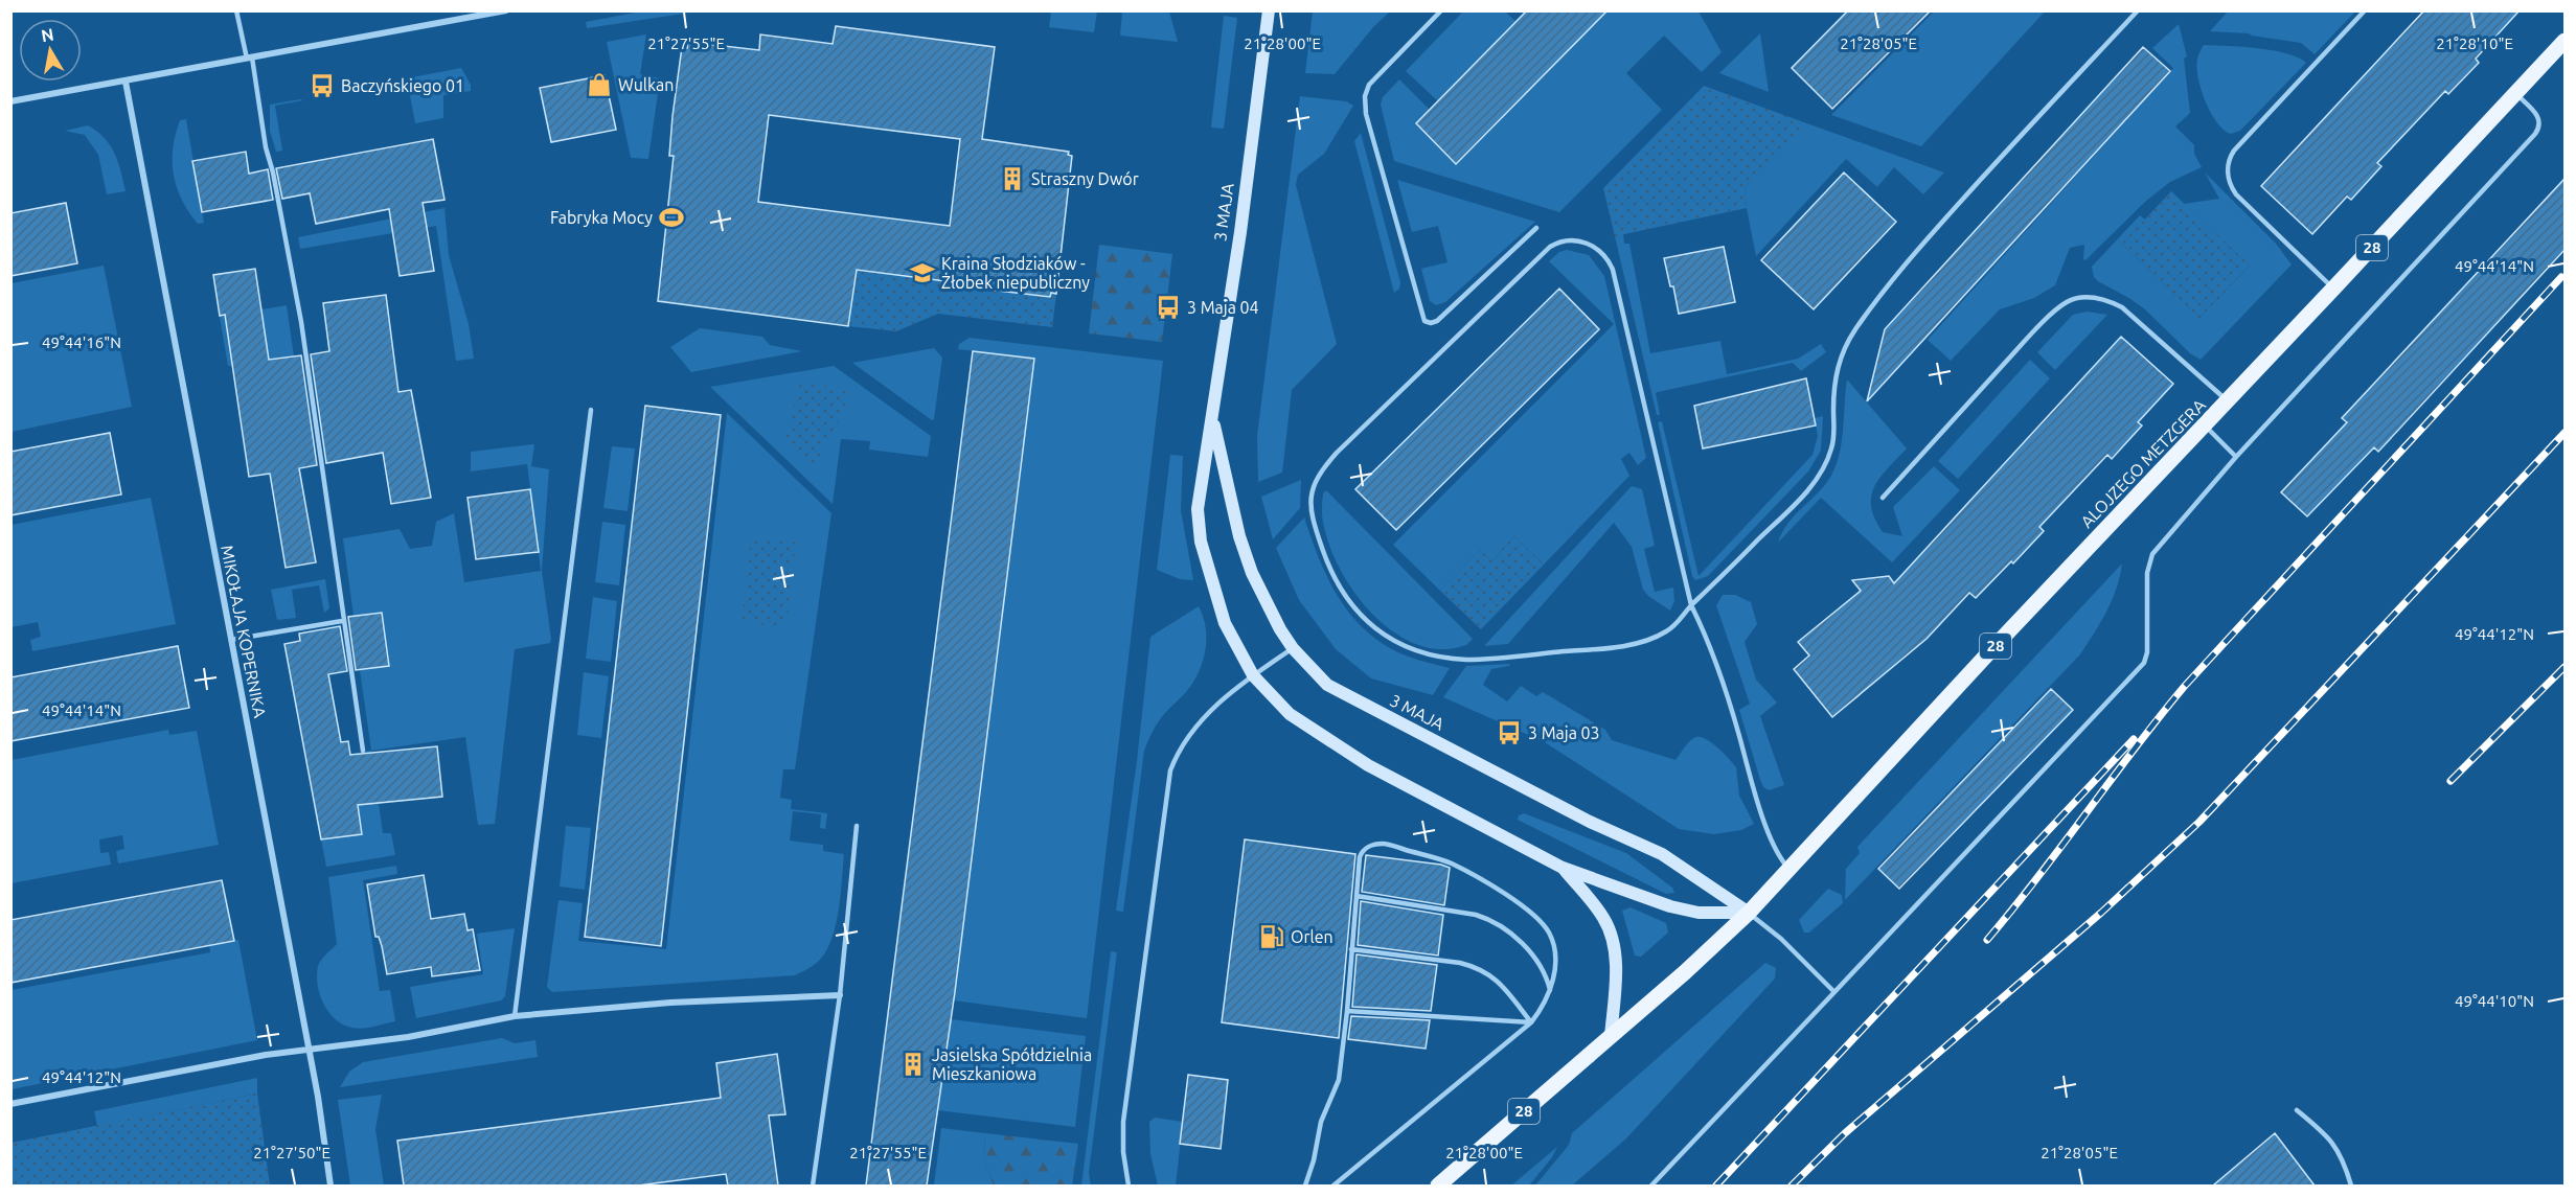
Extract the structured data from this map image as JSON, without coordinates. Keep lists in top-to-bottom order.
{
  "streets": {
    "main road": ["28", "ALOJZEGO METZGERA"],
    "street": ["3 MAJA", "MIKOŁAJA KOPERNIKA"]
  },
  "crossings": [
    ["3 MAJA", "28"],
    ["3 MAJA", "ALOJZEGO METZGERA"],
    ["28", "ALOJZEGO METZGERA"]
  ],
  "places": {
    "shop": ["Wulkan"],
    "bus stop": ["Baczyńskiego 01", "3 Maja 04", "3 Maja 03"],
    "building": ["Straszny Dwór", "Jasielska Spółdzielnia Mieszkaniowa"],
    "sports": ["Fabryka Mocy"],
    "school or university": ["Kraina Słodziaków - Żłobek niepubliczny"],
    "fuel station": ["Orlen"]
  },
  "north": "top",
  "coordinates": [
    "21°27'55\"E",
    "21°28'00\"E",
    "21°28'05\"E",
    "21°28'10\"E",
    "49°44'14\"N",
    "49°44'16\"N",
    "49°44'12\"N",
    "49°44'10\"N",
    "21°27'50\"E"
  ]
}
